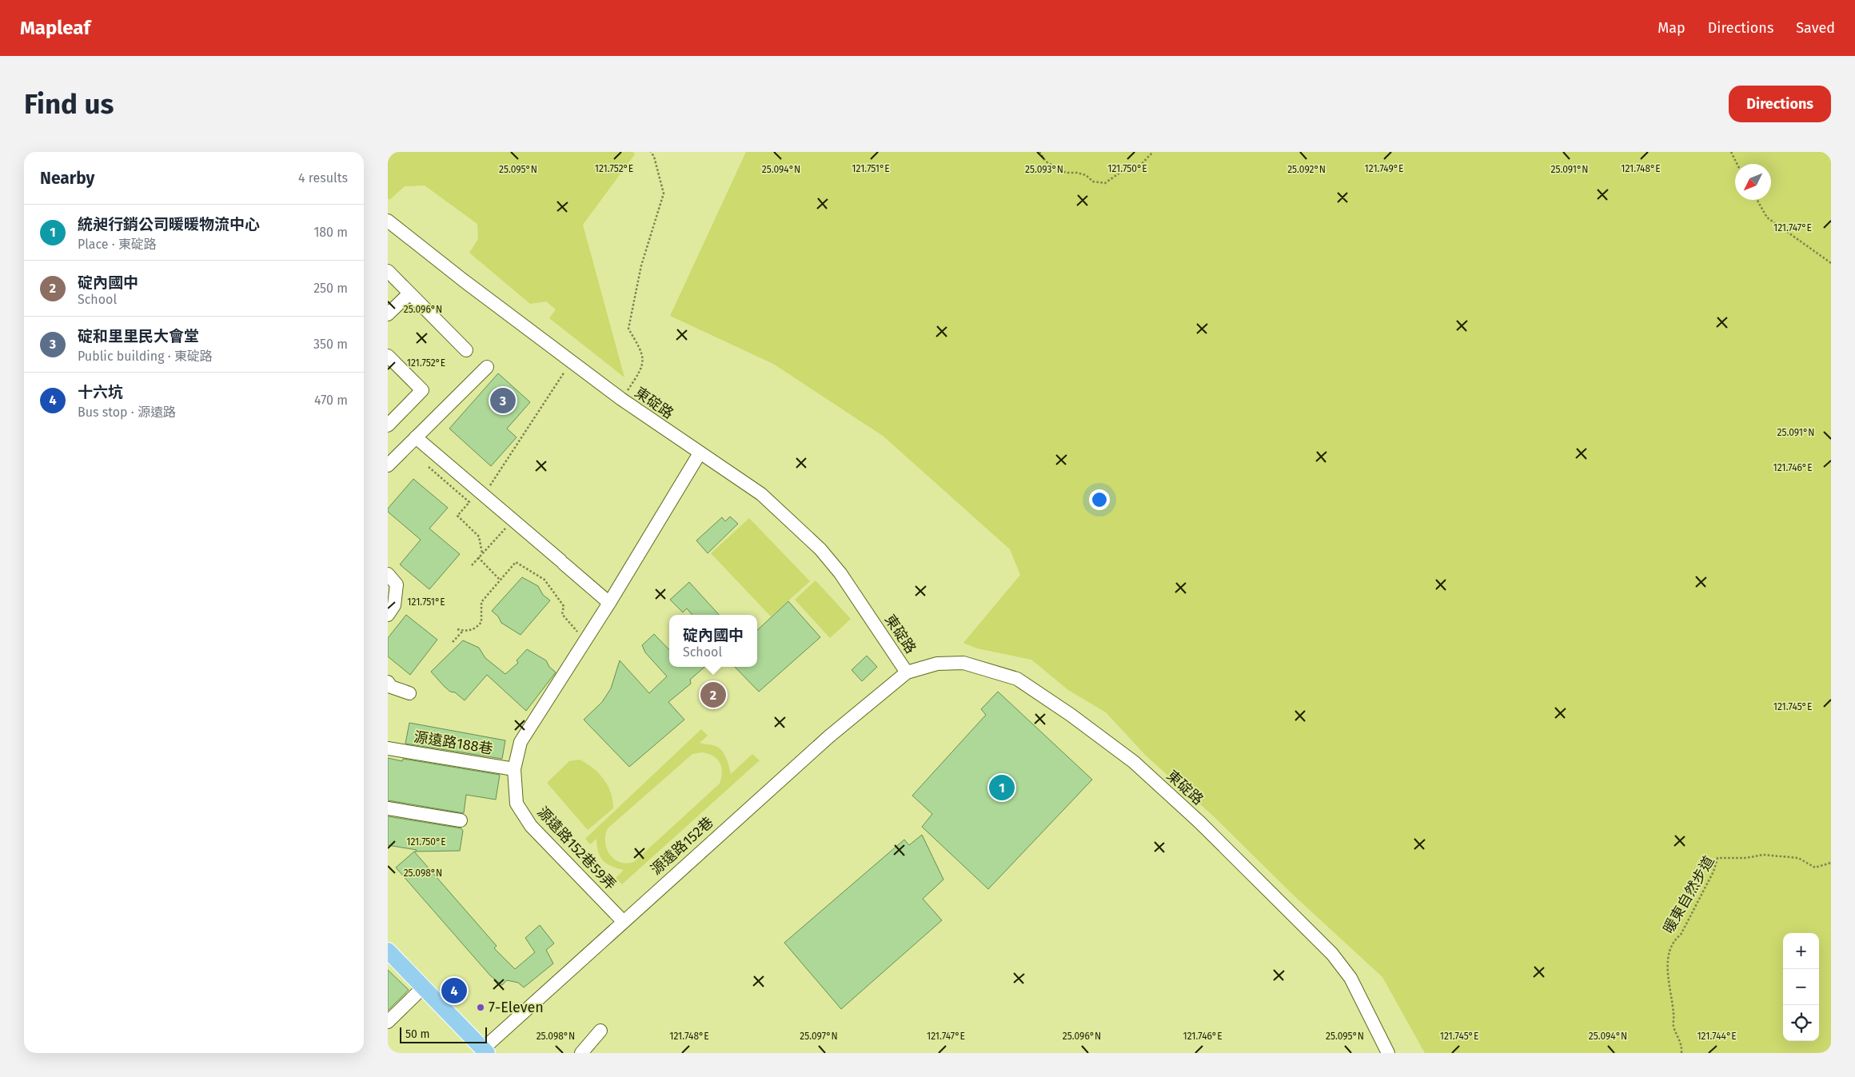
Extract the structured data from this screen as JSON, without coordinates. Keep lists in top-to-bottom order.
{
  "streets": {
    "street": [
      "東碇路",
      "源遠路188巷",
      "源遠路152巷",
      "源遠路152巷59弄"
    ],
    "path": ["暖東自然步道"]
  },
  "crossings": [
    ["東碇路", "源遠路152巷"],
    ["東碇路", "源遠路152巷59弄"],
    ["源遠路188巷", "源遠路152巷59弄"],
    ["源遠路152巷", "源遠路152巷59弄"]
  ],
  "places": ["7-Eleven"],
  "scale_bar": "50 m",
  "north": "bottom left",
  "page": {
    "header": "Mapleaf",
    "nav": ["Map", "Directions", "Saved"],
    "buttons": "Directions",
    "title": "Find us",
    "heading": ["Nearby", "4 results"],
    "list": [
      {
        "mark": "1",
        "name": "統昶行銷公司暖暖物流中心",
        "note": "Place · 東碇路",
        "value": "180 m"
      },
      {
        "mark": "2",
        "name": "碇內國中",
        "note": "School",
        "value": "250 m"
      },
      {
        "mark": "3",
        "name": "碇和里里民大會堂",
        "note": "Public building · 東碇路",
        "value": "350 m"
      },
      {
        "mark": "4",
        "name": "十六坑",
        "note": "Bus stop · 源遠路",
        "value": "470 m"
      }
    ],
    "pins": [
      "3",
      "2",
      "1",
      "4"
    ],
    "popup": ["碇內國中", "School"],
    "map_buttons": ["+", "−"],
    "scale": "50 m"
  },
  "coordinates": [
    "121.752°E",
    "121.751°E",
    "121.750°E",
    "121.749°E",
    "121.748°E",
    "25.095°N",
    "25.094°N",
    "25.093°N",
    "25.092°N",
    "25.091°N",
    "121.747°E",
    "25.096°N",
    "121.746°E",
    "121.745°E",
    "25.098°N",
    "25.097°N",
    "121.744°E"
  ]
}
